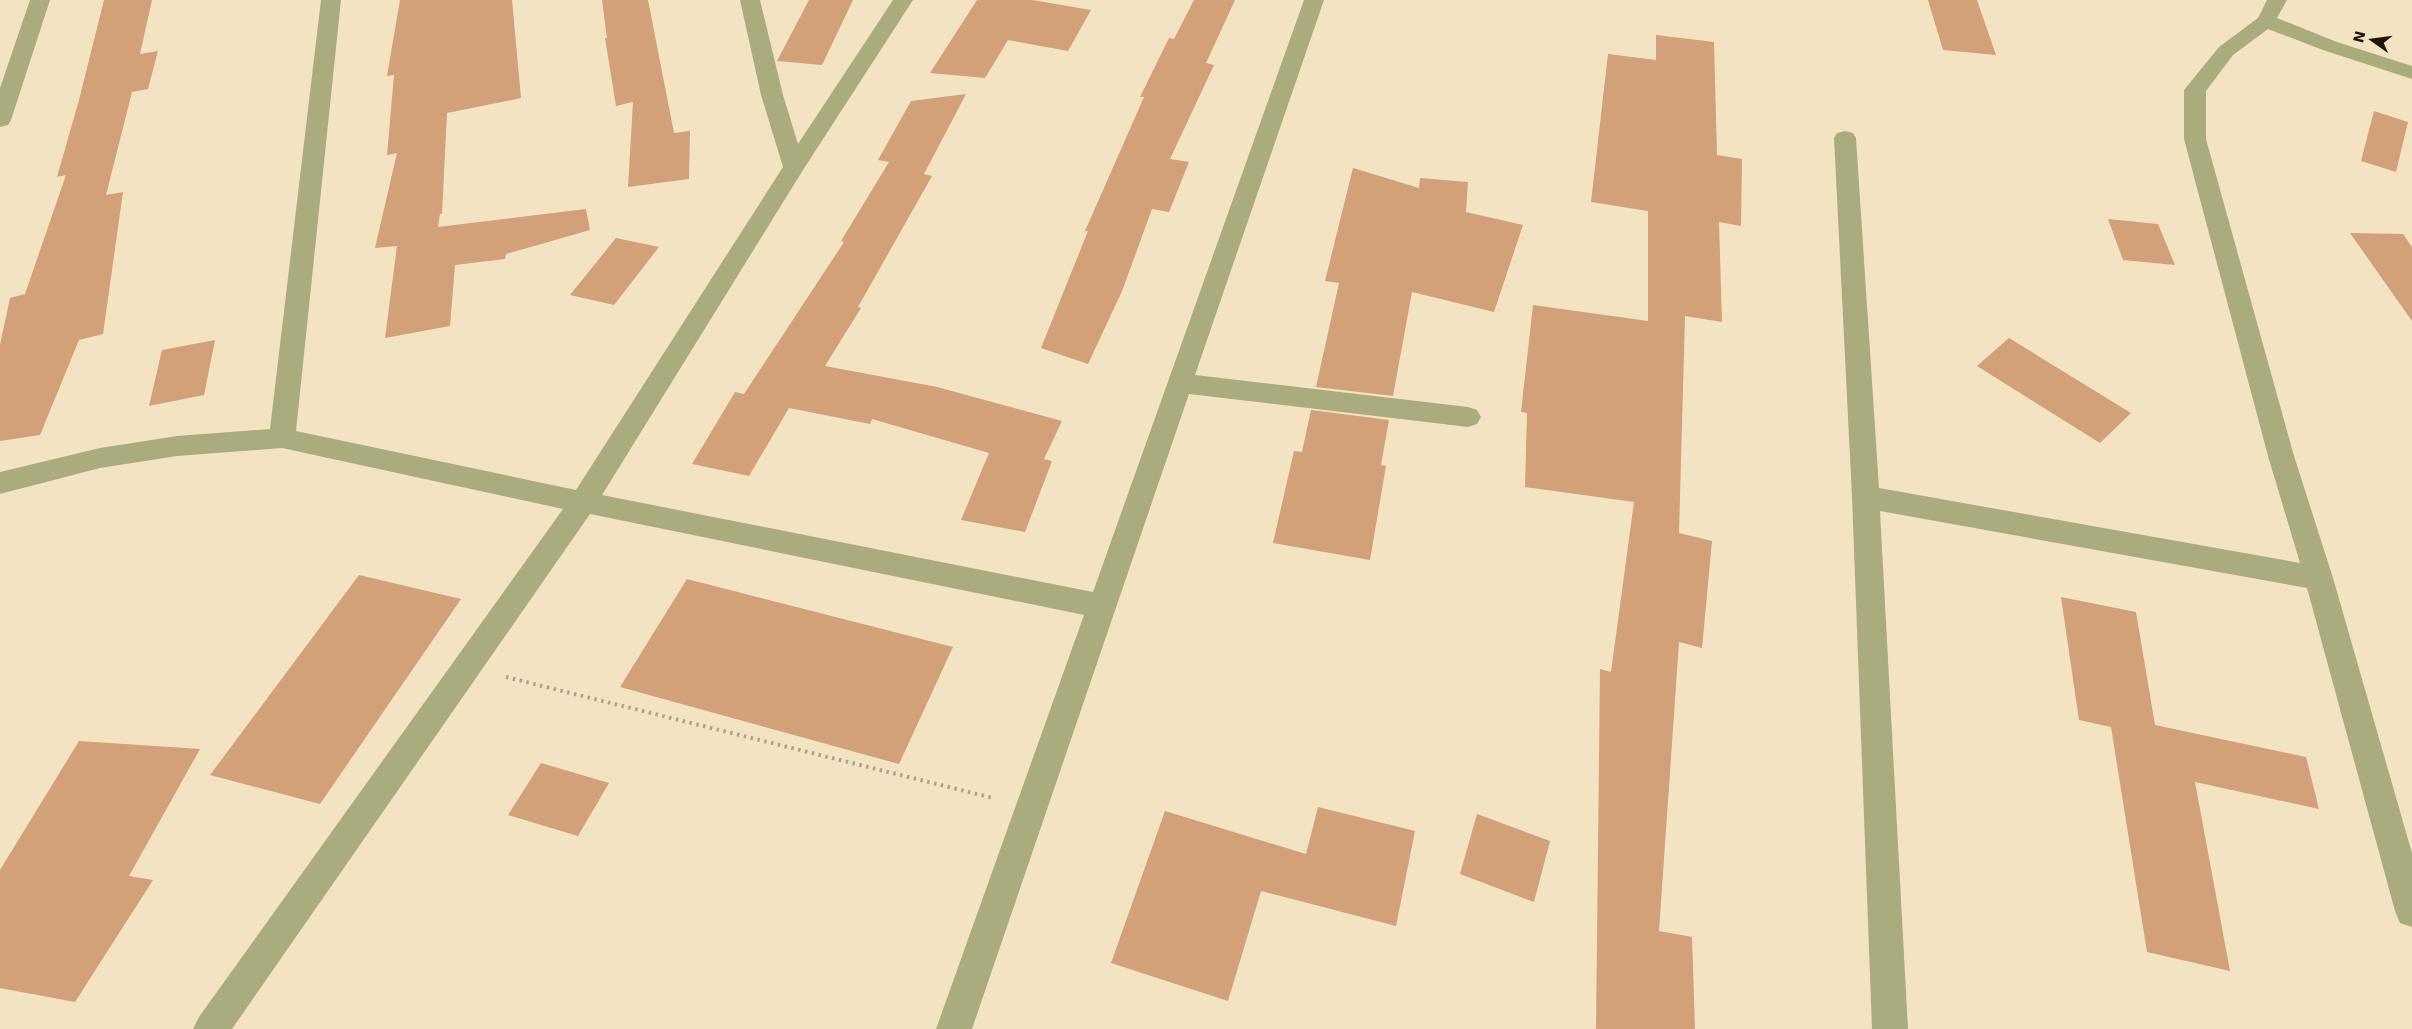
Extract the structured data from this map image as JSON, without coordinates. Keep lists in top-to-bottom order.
{
  "north": "left"
}
